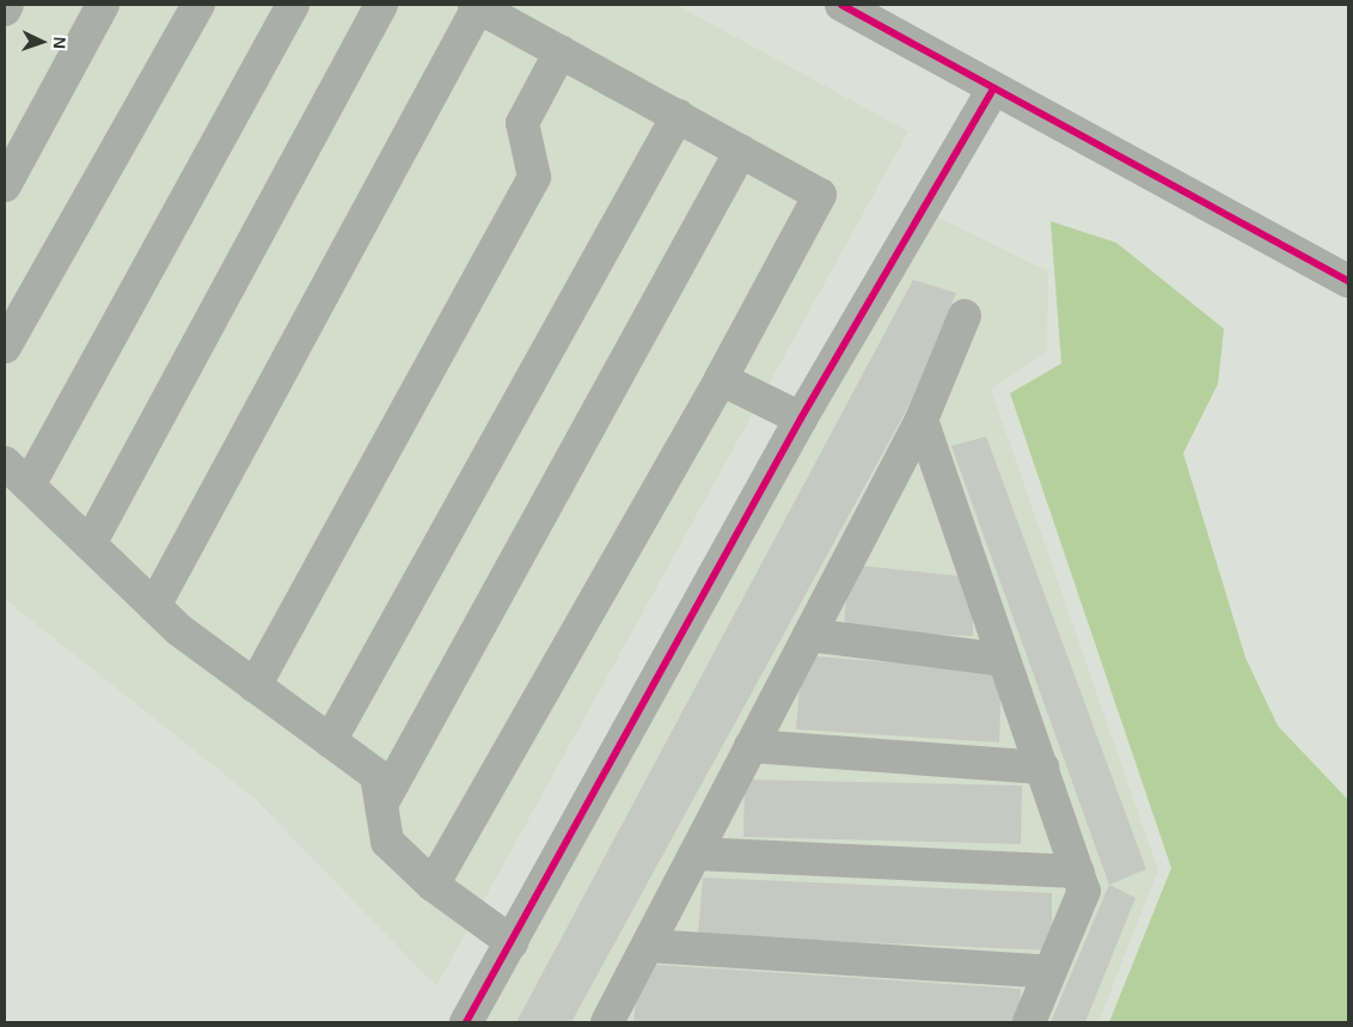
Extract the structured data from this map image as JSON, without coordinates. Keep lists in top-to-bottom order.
{
  "north": "right"
}
